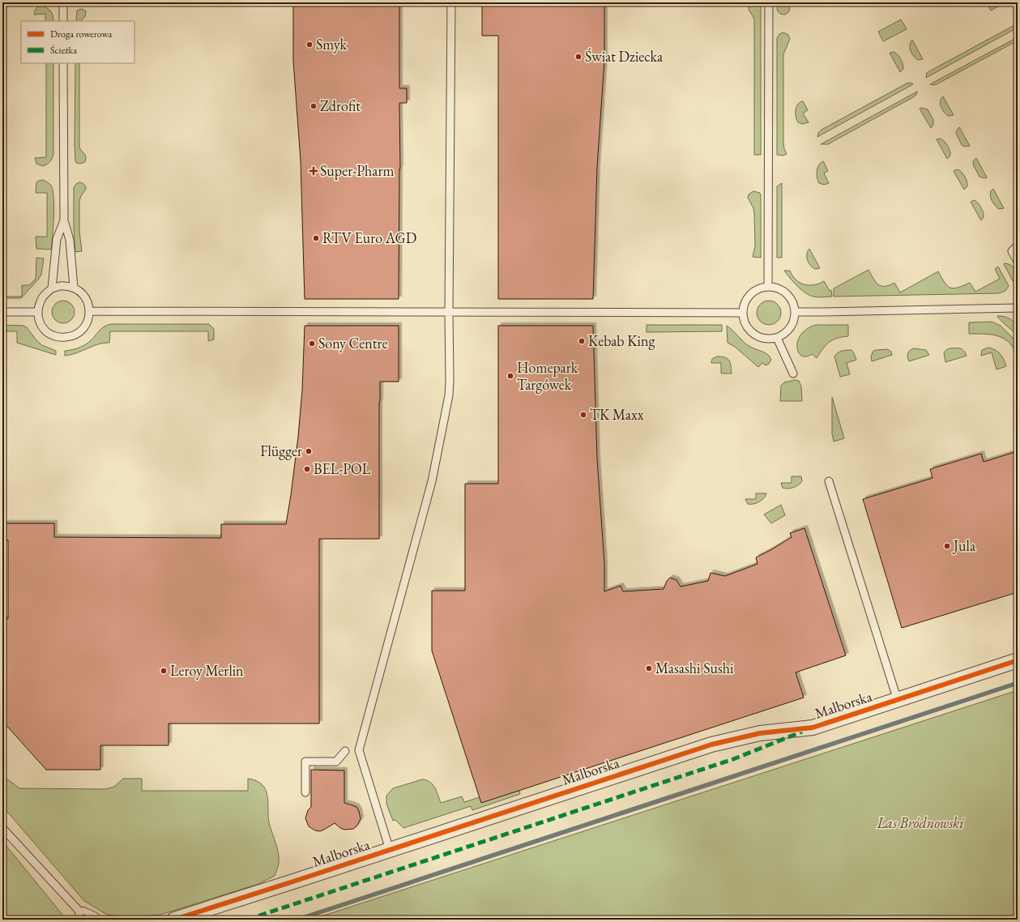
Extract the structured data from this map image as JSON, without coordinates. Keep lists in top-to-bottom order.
{
  "streets": {
    "street": ["Malborska"]
  },
  "parks": ["Las Bródnowski"],
  "places": {
    "other": [
      "Smyk",
      "Świat Dziecka",
      "Zdrofit",
      "RTV Euro AGD",
      "Kebab King",
      "Sony Centre",
      "Homepark Targówek",
      "TK Maxx",
      "Flügger",
      "BEL-POL",
      "Jula",
      "Masashi Sushi",
      "Leroy Merlin"
    ],
    "health": ["Super-Pharm"]
  },
  "legend": ["Droga rowerowa", "Ścieżka"]
}
